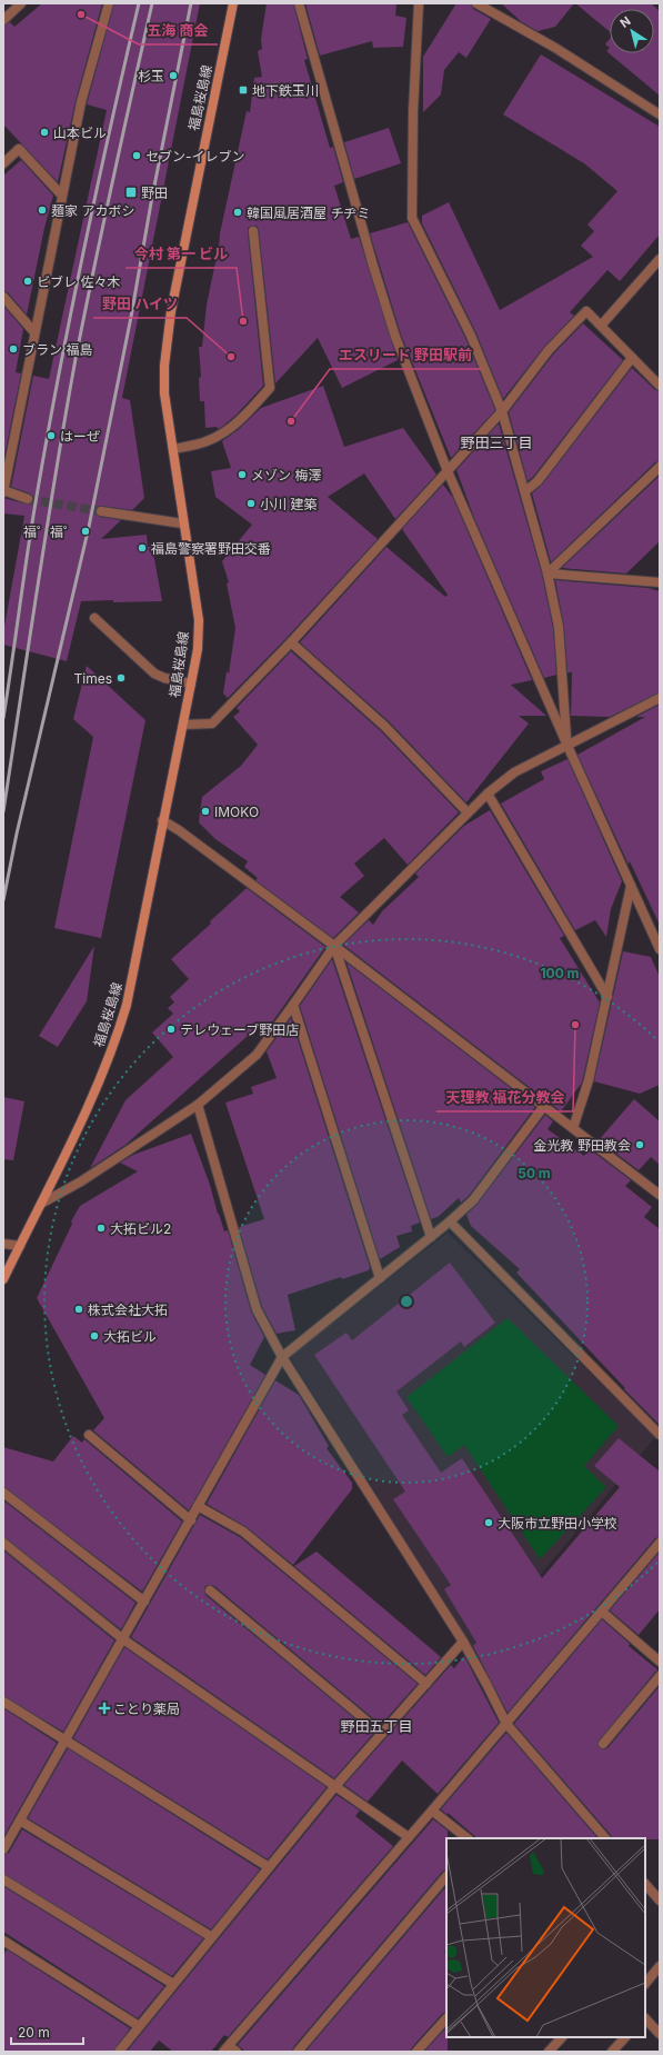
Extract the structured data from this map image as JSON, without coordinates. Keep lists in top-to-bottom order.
{
  "streets": {
    "street": ["福島桜島線"]
  },
  "districts": ["野田三丁目", "野田五丁目"],
  "places": {
    "other": [
      "五海 商会",
      "杉玉",
      "山本ビル",
      "セブン-イレブン",
      "麺家 アカボシ",
      "韓国風居酒屋 チヂミ",
      "ビブレ 佐々木",
      "今村 第一 ビル",
      "ブラン 福島",
      "野田 ハイツ",
      "エスリード 野田駅前",
      "はーぜ",
      "メゾン 梅澤",
      "小川 建築",
      "福゜福゜",
      "福島警察署野田交番",
      "Times",
      "IMOKO",
      "天理教 福花分教会",
      "テレウェーブ野田店",
      "金光教 野田教会",
      "大拓ビル2",
      "株式会社大拓",
      "大拓ビル",
      "大阪市立野田小学校"
    ],
    "transit": ["地下鉄玉川", "野田"],
    "health": ["ことり薬局"]
  },
  "scale_bar": "20 m",
  "north": "top left",
  "rings": ["100 m", "50 m"]
}
